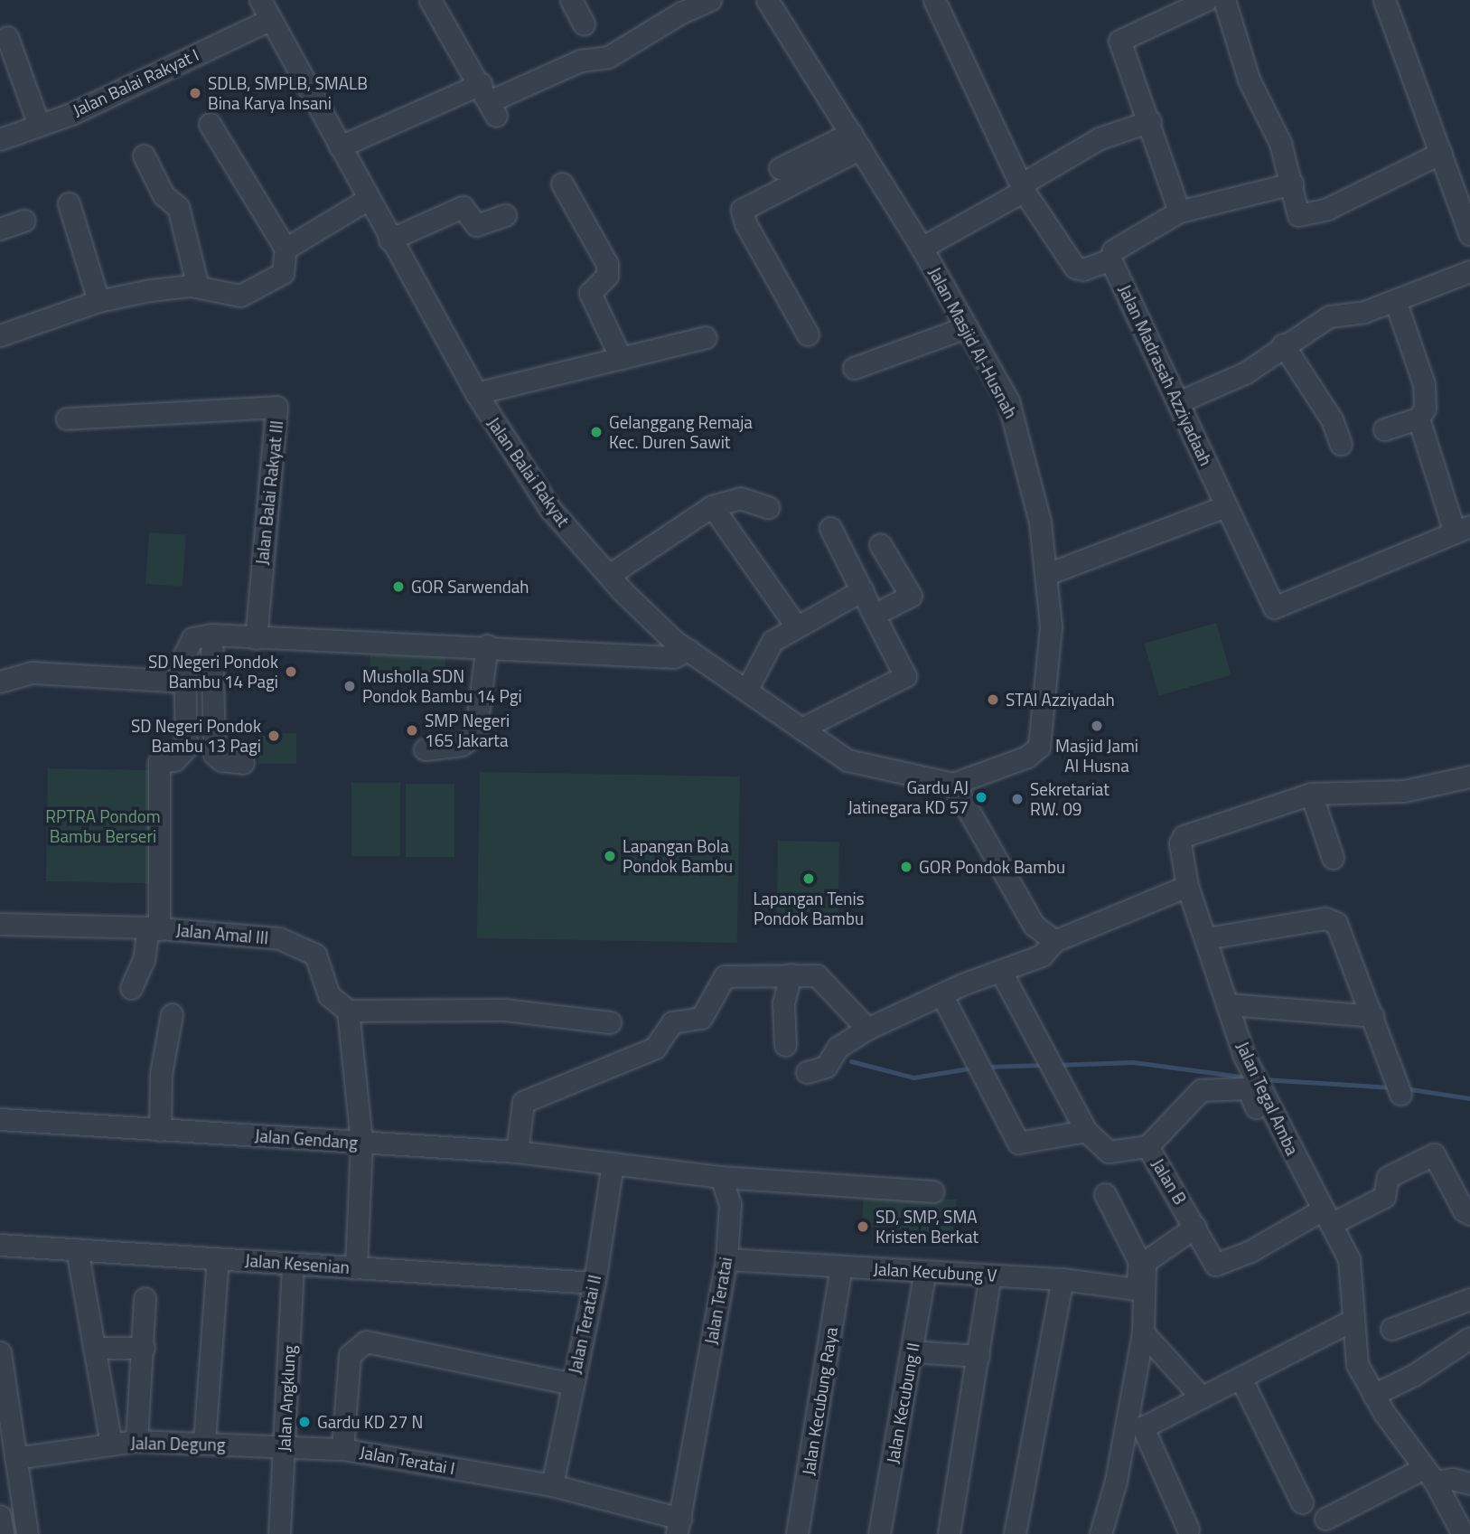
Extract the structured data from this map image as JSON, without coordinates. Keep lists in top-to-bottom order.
{
  "streets": {
    "street": [
      "Jalan Balai Rakyat I",
      "Jalan Masjid Al-Husnah",
      "Jalan Madrasah Azziyadaah",
      "Jalan Balai Rakyat",
      "Jalan Balai Rakyat III",
      "Jalan Amal III",
      "Jalan Tegal Amba",
      "Jalan Gendang",
      "Jalan B",
      "Jalan Kesenian",
      "Jalan Kecubung V",
      "Jalan Teratai",
      "Jalan Teratai II",
      "Jalan Angklung",
      "Jalan Kecubung Raya",
      "Jalan Kecubung II",
      "Jalan Degung",
      "Jalan Teratai I"
    ]
  },
  "crossings": [
    ["Jalan Balai Rakyat I", "Jalan Balai Rakyat"],
    ["Jalan Masjid Al-Husnah", "Jalan Balai Rakyat"],
    ["Jalan Tegal Amba", "Jalan B"],
    ["Jalan Gendang", "Jalan Teratai II"],
    ["Jalan Kesenian", "Jalan Teratai II"],
    ["Jalan Kesenian", "Jalan Angklung"],
    ["Jalan Kecubung V", "Jalan Teratai"],
    ["Jalan Kecubung V", "Jalan Kecubung Raya"],
    ["Jalan Kecubung V", "Jalan Kecubung II"],
    ["Jalan Teratai", "Jalan Teratai I"],
    ["Jalan Teratai II", "Jalan Teratai I"],
    ["Jalan Angklung", "Jalan Degung"],
    ["Jalan Degung", "Jalan Teratai I"]
  ],
  "parks": ["RPTRA Pondom Bambu Berseri"],
  "places": [
    "SDLB, SMPLB, SMALB Bina Karya Insani",
    "Gelanggang Remaja Kec. Duren Sawit",
    "GOR Sarwendah",
    "SD Negeri Pondok Bambu 14 Pagi",
    "Musholla SDN Pondok Bambu 14 Pgi",
    "STAI Azziyadah",
    "Masjid Jami Al Husna",
    "SMP Negeri 165 Jakarta",
    "SD Negeri Pondok Bambu 13 Pagi",
    "Gardu AJ Jatinegara KD 57",
    "Sekretariat RW. 09",
    "Lapangan Bola Pondok Bambu",
    "GOR Pondok Bambu",
    "Lapangan Tenis Pondok Bambu",
    "SD, SMP, SMA Kristen Berkat",
    "Gardu KD 27 N"
  ]
}
